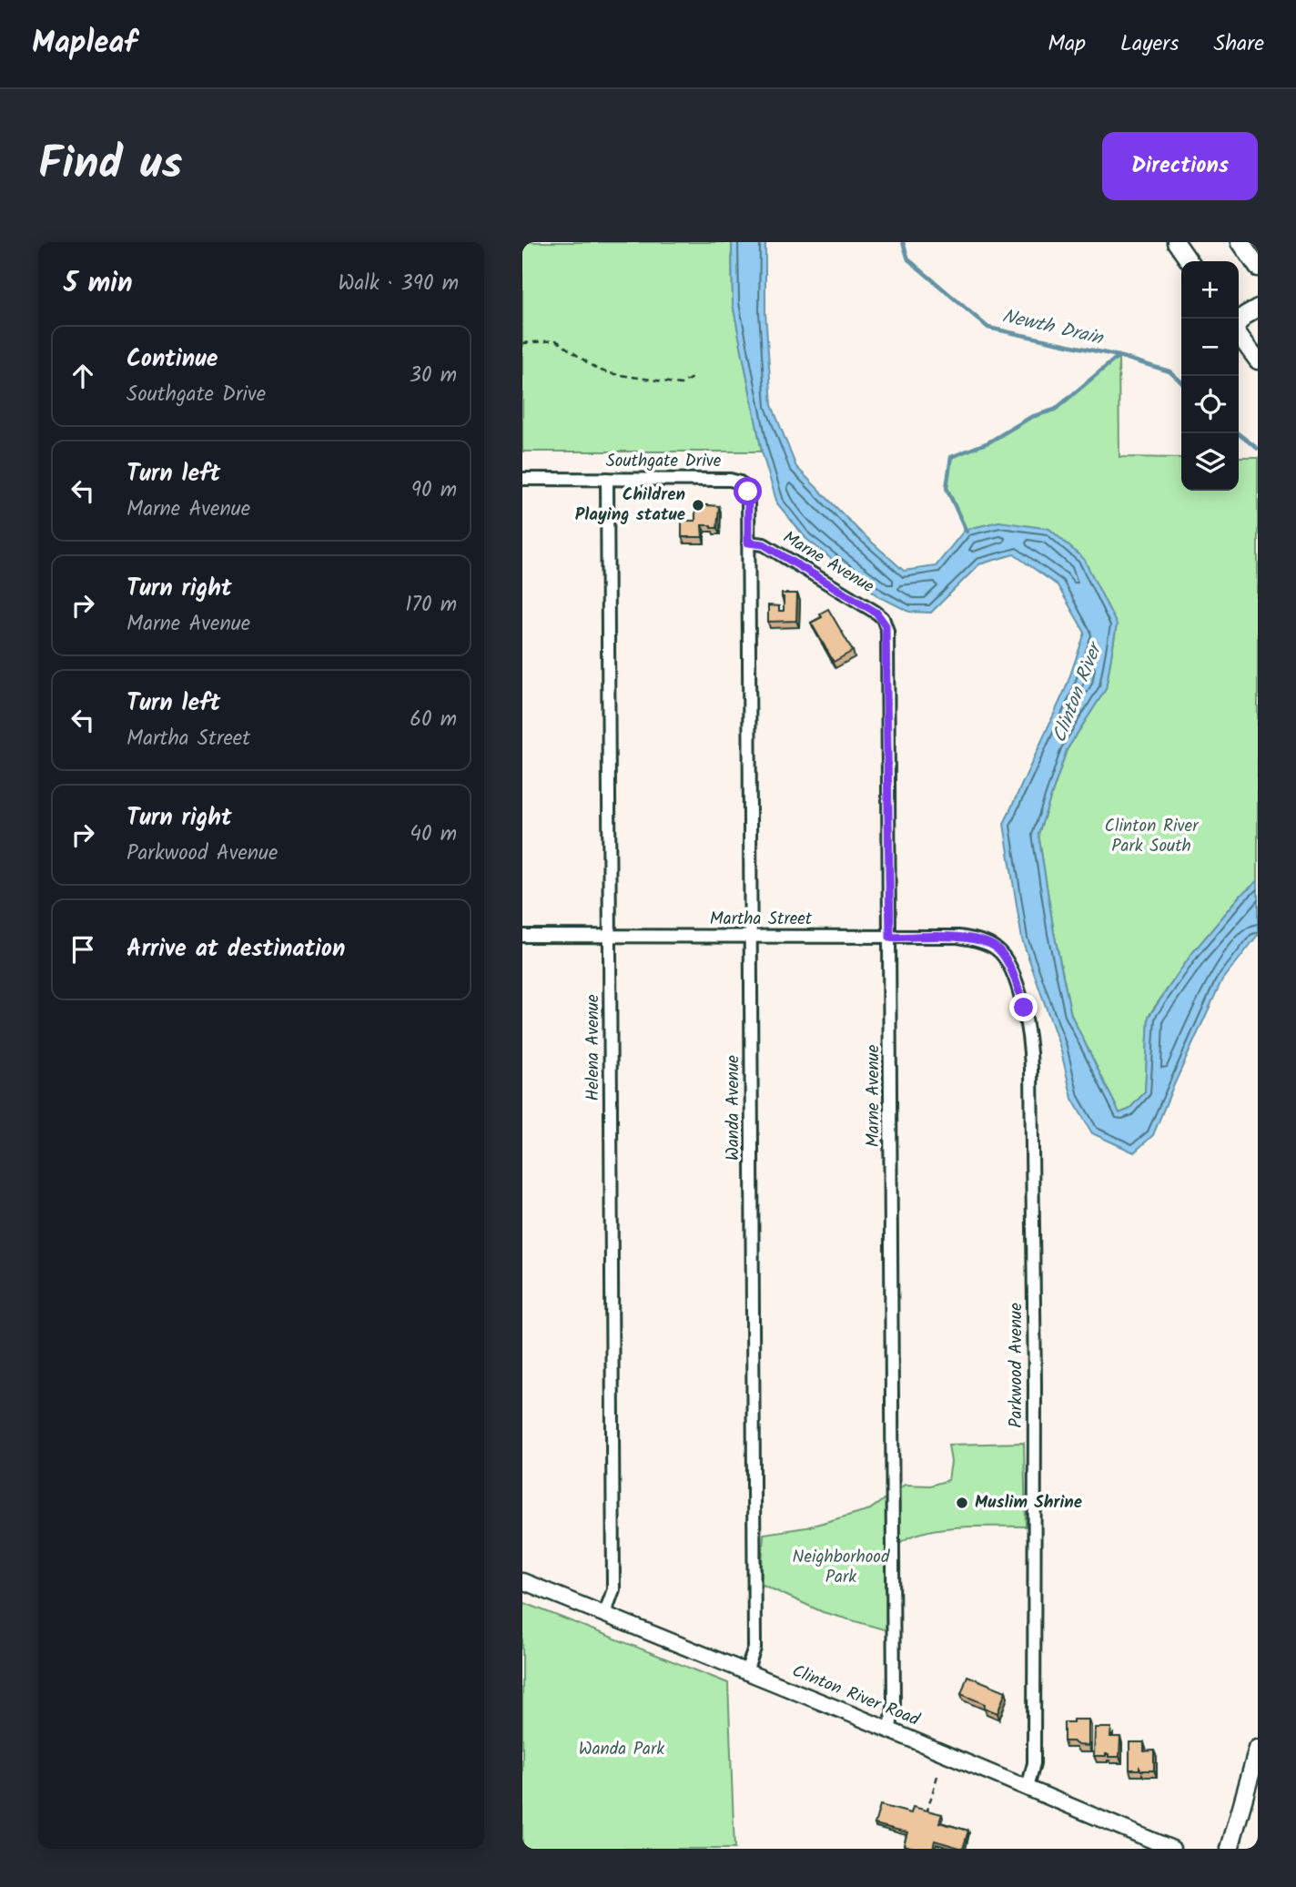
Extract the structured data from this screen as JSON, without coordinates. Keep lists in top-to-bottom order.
{
  "streets": {
    "street": [
      "Southgate Drive",
      "Marne Avenue",
      "Martha Street",
      "Helena Avenue",
      "Wanda Avenue",
      "Parkwood Avenue",
      "Clinton River Road"
    ]
  },
  "crossings": [
    ["Southgate Drive", "Marne Avenue"],
    ["Southgate Drive", "Helena Avenue"],
    ["Southgate Drive", "Wanda Avenue"],
    ["Marne Avenue", "Martha Street"],
    ["Marne Avenue", "Wanda Avenue"],
    ["Marne Avenue", "Clinton River Road"],
    ["Martha Street", "Helena Avenue"],
    ["Martha Street", "Wanda Avenue"],
    ["Martha Street", "Parkwood Avenue"],
    ["Helena Avenue", "Clinton River Road"],
    ["Wanda Avenue", "Clinton River Road"],
    ["Parkwood Avenue", "Clinton River Road"]
  ],
  "water": ["Newth Drain", "Clinton River"],
  "parks": ["Clinton River Park South", "Neighborhood Park", "Wanda Park"],
  "places": ["Children Playing statue", "Muslim Shrine"],
  "page": {
    "header": "Mapleaf",
    "nav": ["Map", "Layers", "Share"],
    "title": "Find us",
    "buttons": "Directions",
    "heading": ["5 min", "Walk · 390 m"],
    "map_buttons": ["+", "−"],
    "list": [
      ["Continue", "Southgate Drive", "30 m"],
      ["Turn left", "Marne Avenue", "90 m"],
      ["Turn right", "Marne Avenue", "170 m"],
      ["Turn left", "Martha Street", "60 m"],
      ["Turn right", "Parkwood Avenue", "40 m"],
      "Arrive at destination"
    ]
  }
}
